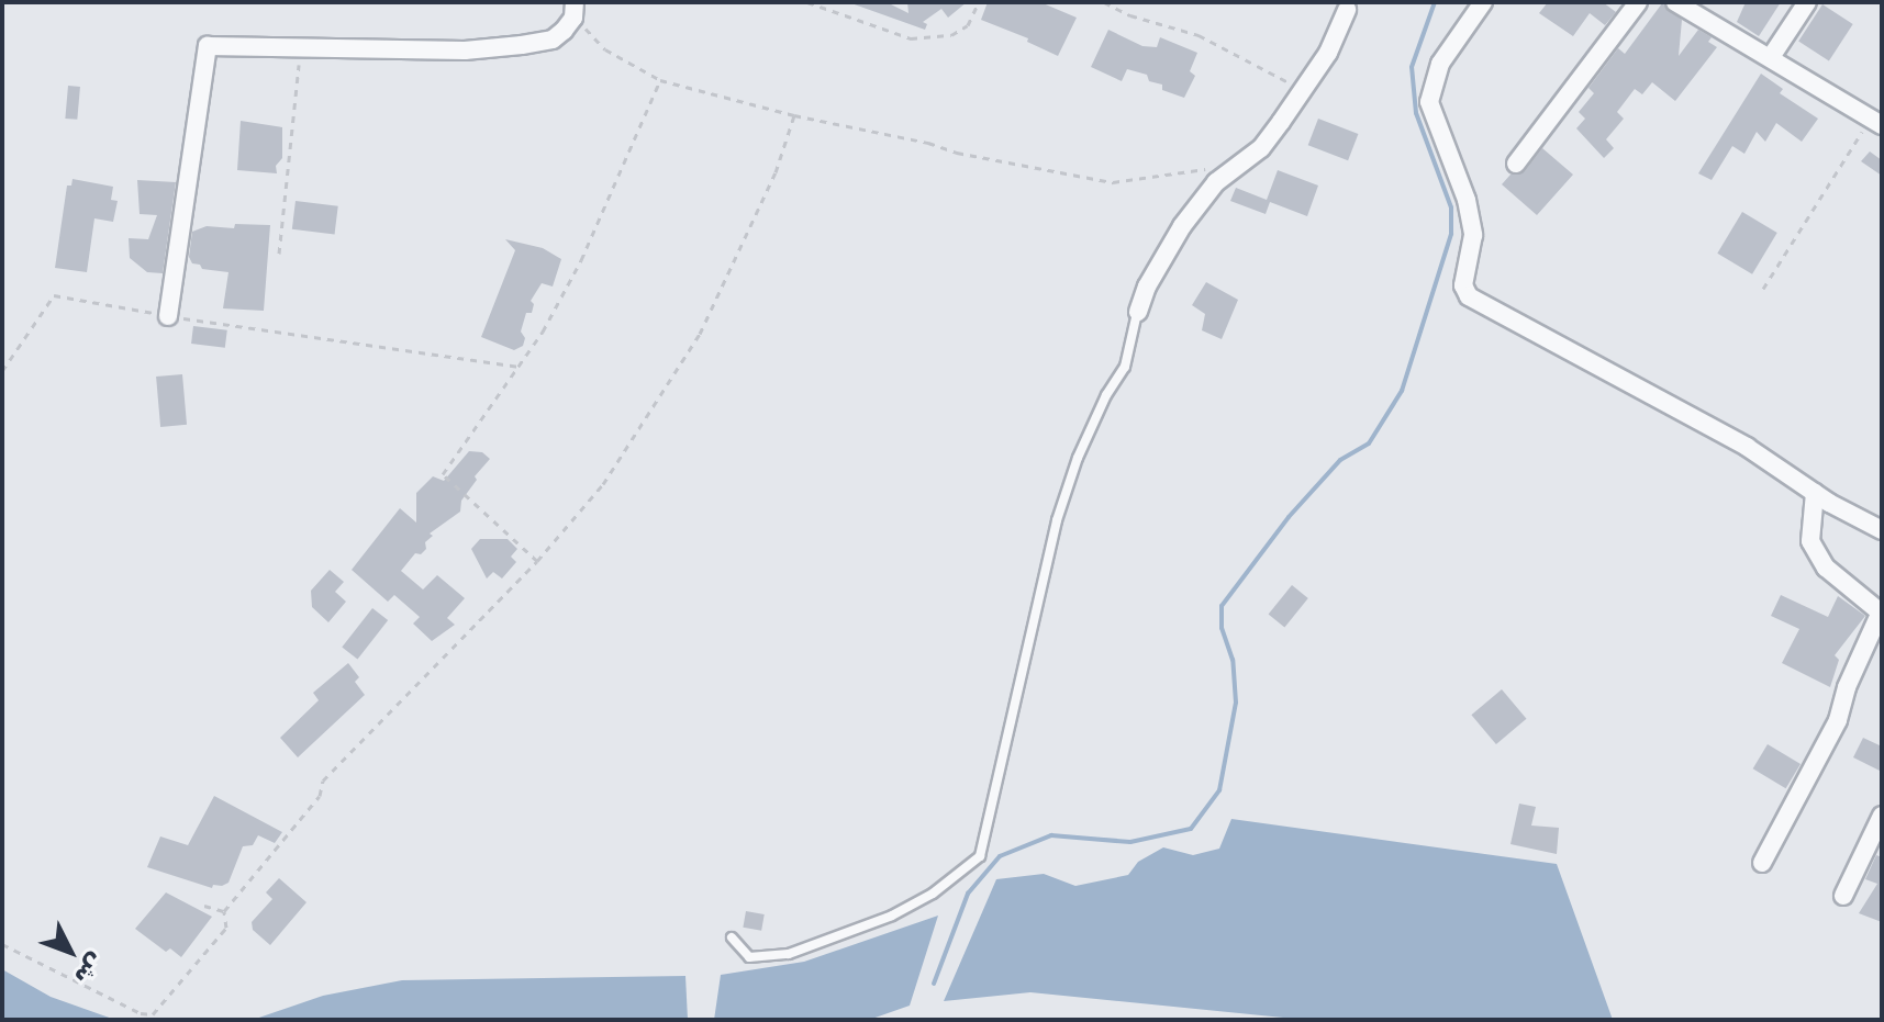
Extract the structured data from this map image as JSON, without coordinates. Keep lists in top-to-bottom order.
{
  "north": "bottom right"
}
